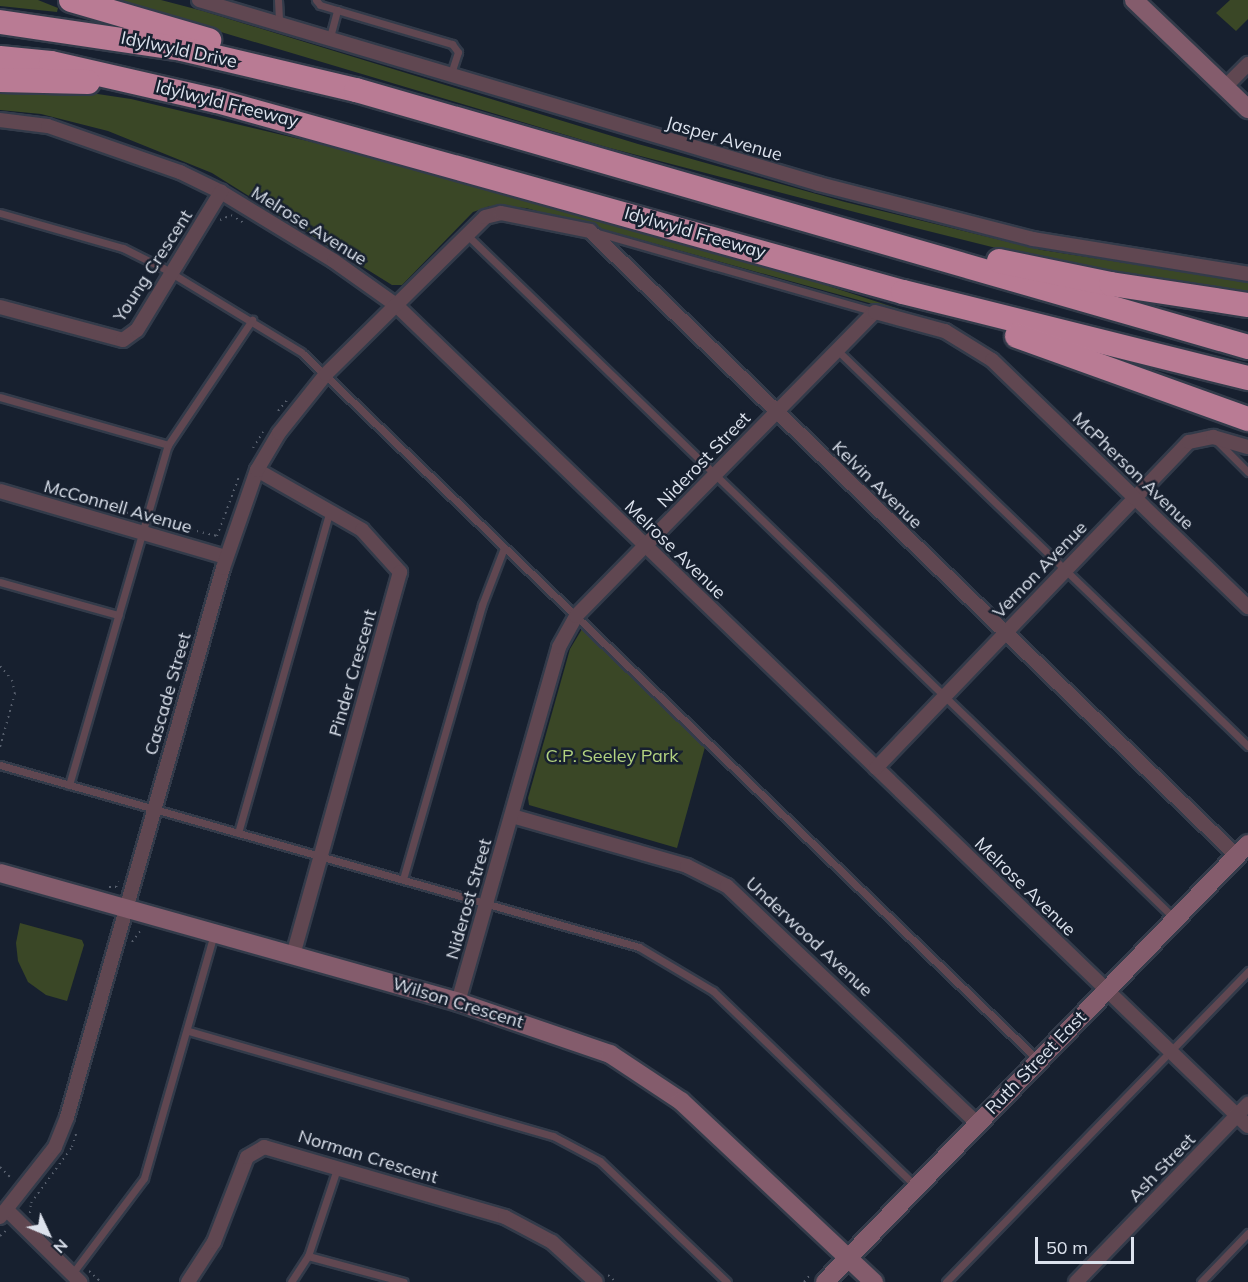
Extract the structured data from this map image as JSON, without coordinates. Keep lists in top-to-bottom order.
{
  "streets": {
    "highway": ["Idylwyld Drive", "Idylwyld Freeway"],
    "street": [
      "Jasper Avenue",
      "Melrose Avenue",
      "Young Crescent",
      "Niderost Street",
      "McPherson Avenue",
      "Kelvin Avenue",
      "McConnell Avenue",
      "Vernon Avenue",
      "Pinder Crescent",
      "Cascade Street",
      "Underwood Avenue",
      "Wilson Crescent",
      "Ruth Street East",
      "Norman Crescent",
      "Ash Street"
    ]
  },
  "crossings": [
    ["Melrose Avenue", "Young Crescent"],
    ["Melrose Avenue", "Niderost Street"],
    ["Melrose Avenue", "Vernon Avenue"],
    ["Melrose Avenue", "Cascade Street"],
    ["Melrose Avenue", "Ruth Street East"],
    ["Melrose Avenue", "Ash Street"],
    ["Niderost Street", "McPherson Avenue"],
    ["Niderost Street", "Kelvin Avenue"],
    ["Niderost Street", "Underwood Avenue"],
    ["Niderost Street", "Wilson Crescent"],
    ["McPherson Avenue", "Vernon Avenue"],
    ["Kelvin Avenue", "Vernon Avenue"],
    ["Kelvin Avenue", "Ruth Street East"],
    ["McConnell Avenue", "Cascade Street"],
    ["Pinder Crescent", "Cascade Street"],
    ["Pinder Crescent", "Wilson Crescent"],
    ["Cascade Street", "Wilson Crescent"],
    ["Underwood Avenue", "Ruth Street East"],
    ["Wilson Crescent", "Ruth Street East"]
  ],
  "parks": ["C.P. Seeley Park"],
  "scale_bar": "50 m",
  "north": "bottom right"
}
